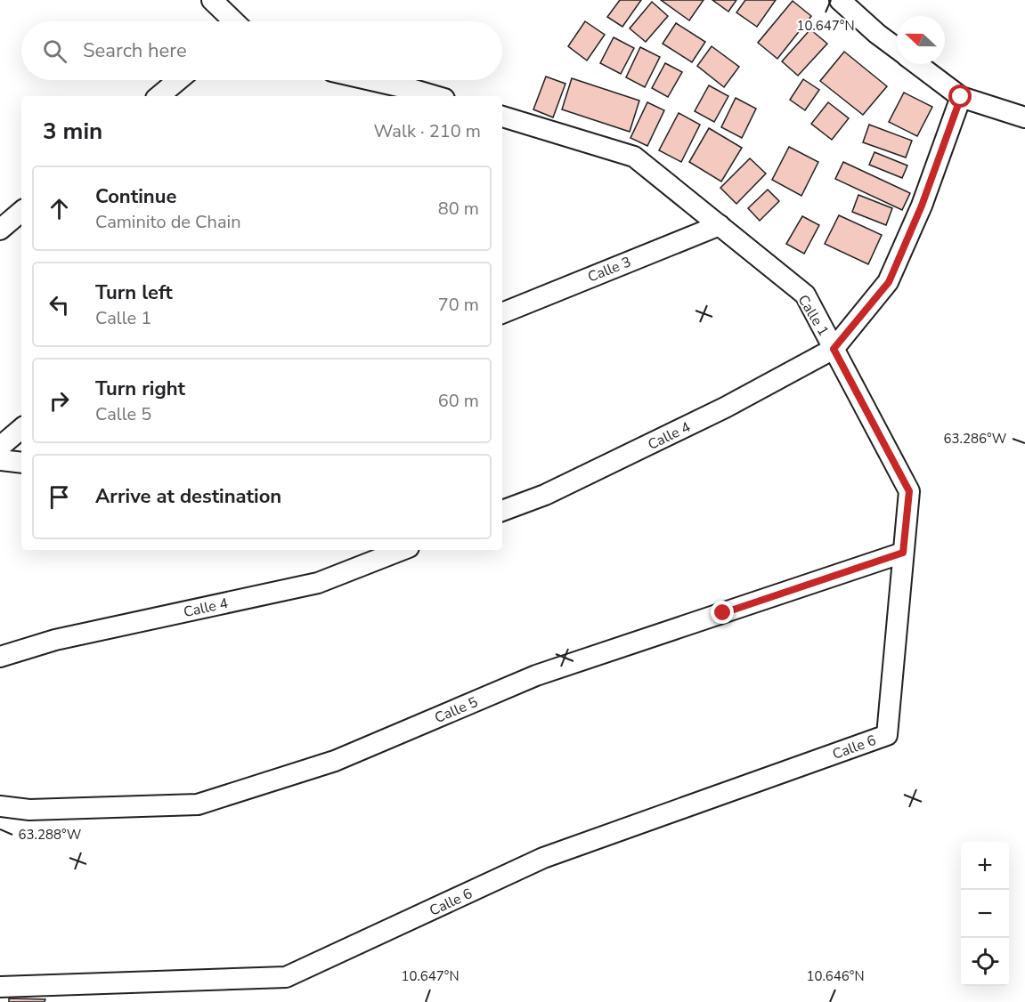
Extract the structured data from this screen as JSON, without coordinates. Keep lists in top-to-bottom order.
{
  "streets": {
    "street": [
      "Calle 3",
      "Calle 1",
      "Calle 4",
      "Calle 5",
      "Calle 6"
    ]
  },
  "crossings": [
    ["Calle 3", "Calle 1"],
    ["Calle 1", "Calle 4"],
    ["Calle 1", "Calle 5"],
    ["Calle 1", "Calle 6"]
  ],
  "north": "left",
  "page": {
    "search": "Search here",
    "heading": ["3 min", "Walk · 210 m"],
    "list": [
      ["Continue", "Caminito de Chain", "80 m"],
      ["Turn left", "Calle 1", "70 m"],
      ["Turn right", "Calle 5", "60 m"],
      "Arrive at destination"
    ],
    "map_buttons": ["+", "−"]
  },
  "coordinates": [
    "10.647°N",
    "63.286°W",
    "63.288°W",
    "10.646°N"
  ]
}
